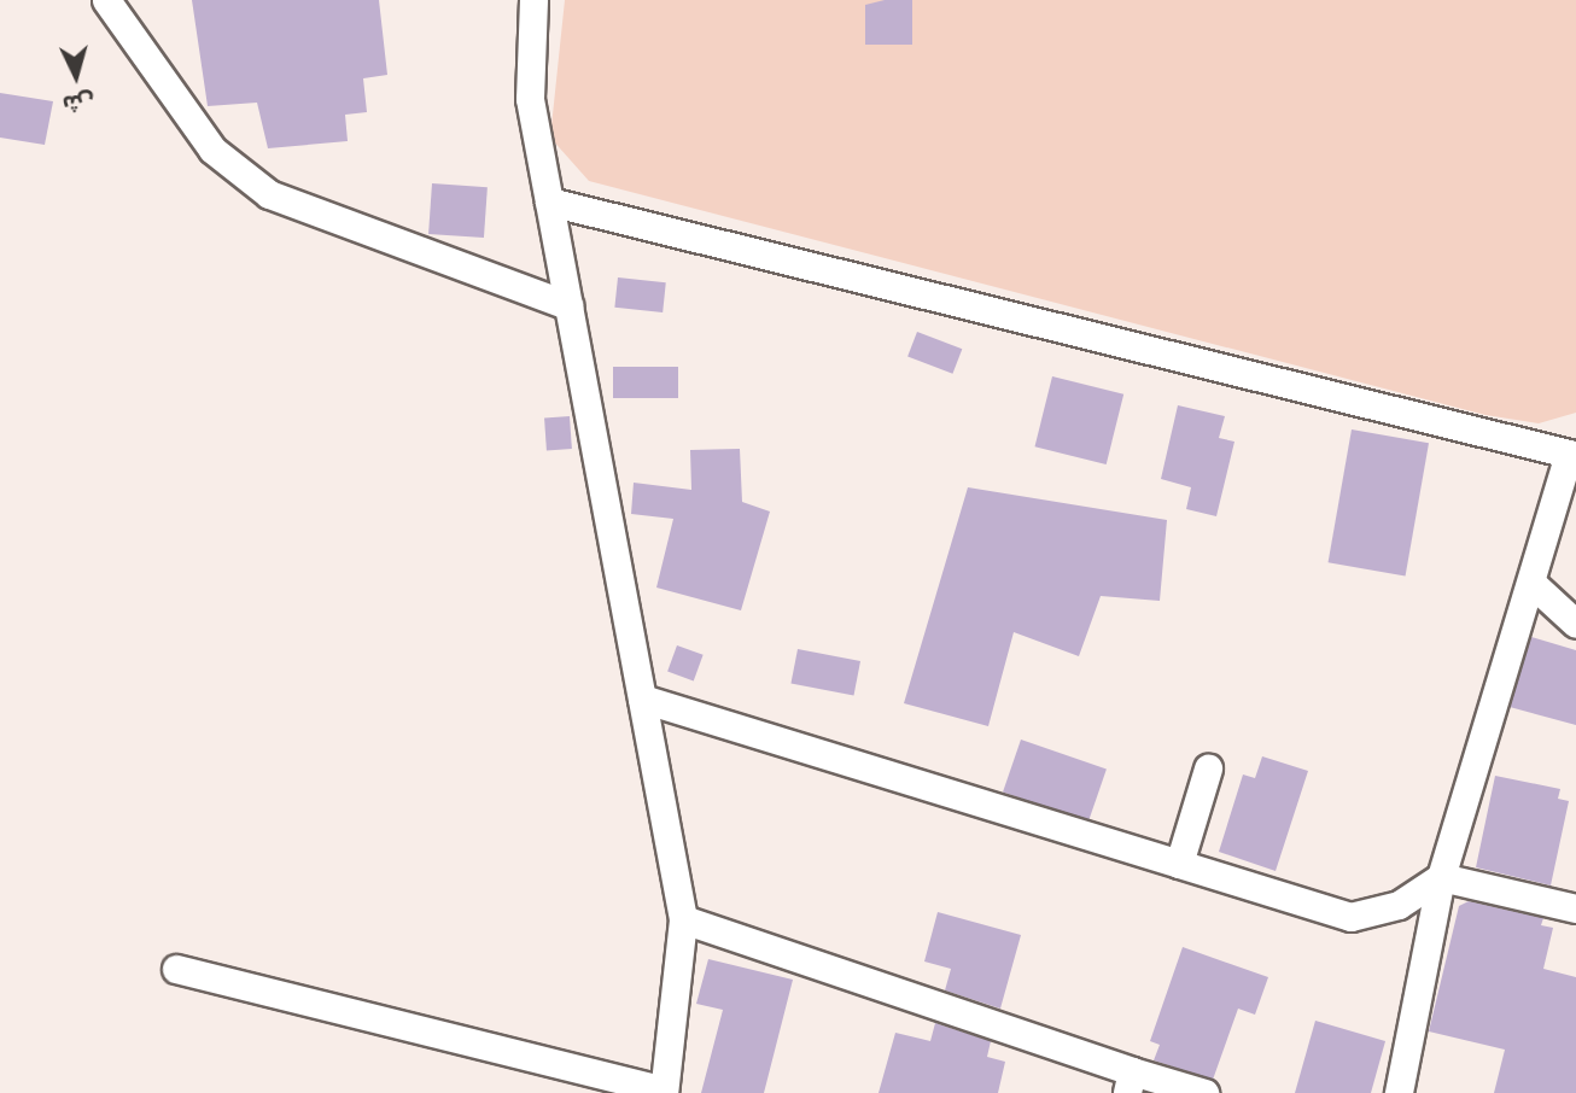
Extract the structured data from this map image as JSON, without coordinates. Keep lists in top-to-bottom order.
{
  "north": "bottom"
}
